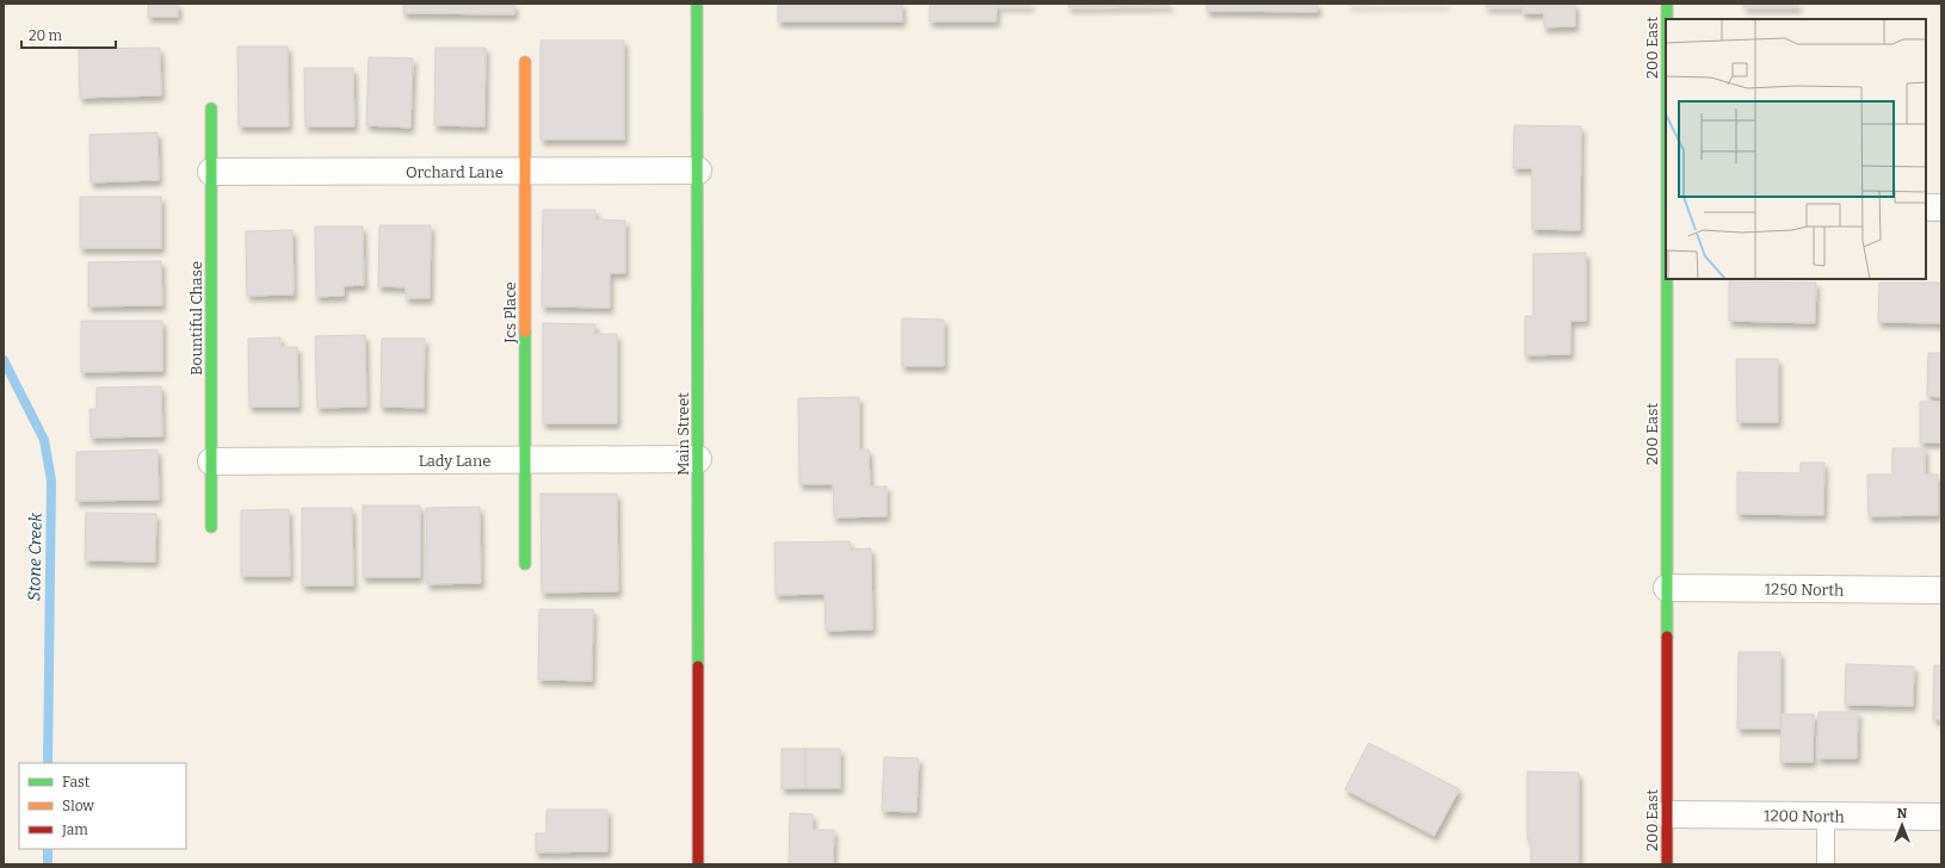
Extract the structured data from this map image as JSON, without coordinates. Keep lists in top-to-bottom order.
{
  "streets": {
    "street": [
      "200 East",
      "Orchard Lane",
      "Jcs Place",
      "Bountiful Chase",
      "Main Street",
      "Lady Lane",
      "1250 North",
      "1200 North"
    ]
  },
  "crossings": [
    ["200 East", "1250 North"],
    ["200 East", "1200 North"],
    ["Orchard Lane", "Jcs Place"],
    ["Orchard Lane", "Bountiful Chase"],
    ["Orchard Lane", "Main Street"],
    ["Jcs Place", "Lady Lane"],
    ["Bountiful Chase", "Lady Lane"],
    ["Main Street", "Lady Lane"]
  ],
  "water": ["Stone Creek"],
  "legend": ["Fast", "Slow", "Jam"],
  "scale_bar": "20 m",
  "north": "top"
}
